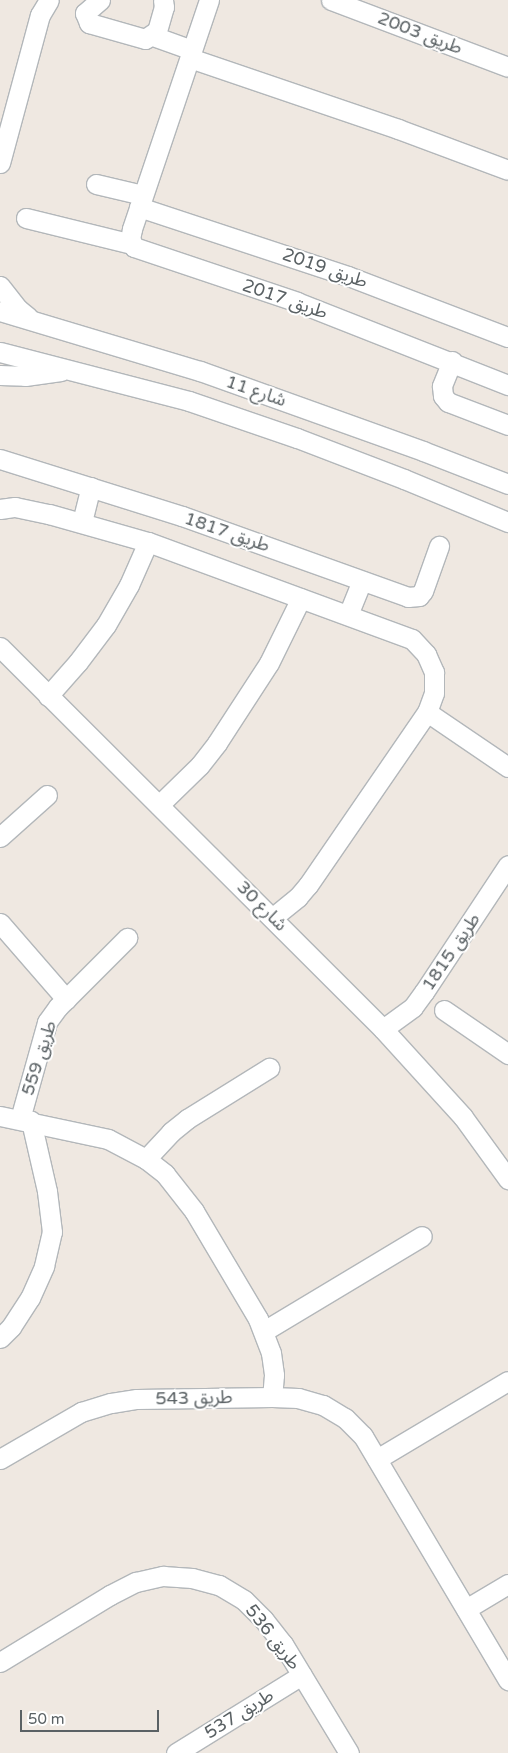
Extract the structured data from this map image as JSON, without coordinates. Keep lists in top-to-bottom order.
{
  "streets": {
    "street": [
      "طريق 2003",
      "طريق 2019",
      "طريق 2017",
      "شارع 11",
      "طريق 1817",
      "شارع 30",
      "طريق 1815",
      "طريق 559",
      "طريق 543",
      "طريق 536",
      "طريق 537"
    ]
  },
  "crossings": [
    ["طريق 1817", "شارع 30"],
    ["شارع 30", "طريق 1815"],
    ["طريق 559", "طريق 543"],
    ["طريق 536", "طريق 537"]
  ],
  "scale_bar": "50 m"
}
